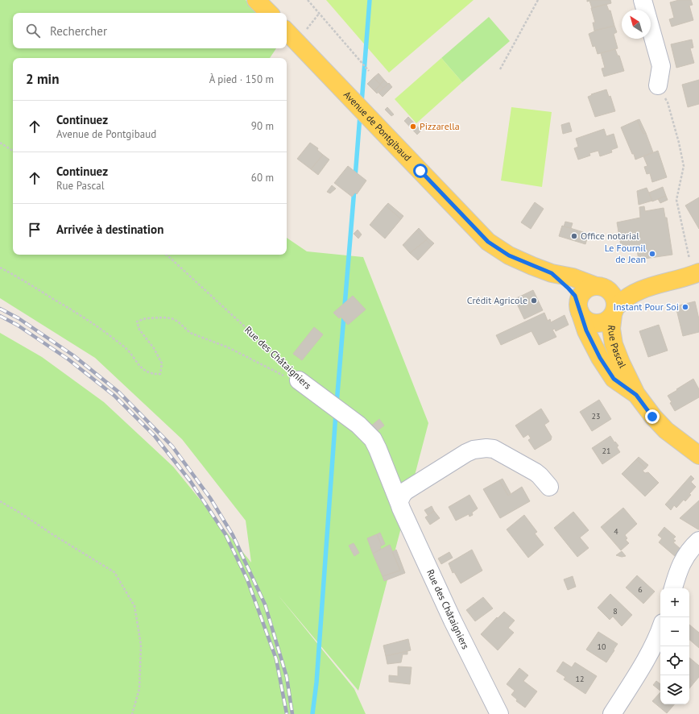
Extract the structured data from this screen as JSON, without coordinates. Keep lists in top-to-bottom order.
{
  "streets": {
    "main road": ["Avenue de Pontgibaud", "Rue Pascal"],
    "street": ["Rue des Châtaigniers"]
  },
  "crossings": [
    ["Avenue de Pontgibaud", "Rue Pascal"]
  ],
  "places": [
    "Pizzarella",
    "Office notarial",
    "Le Fournil de Jean",
    "Crédit Agricole",
    "Instant Pour Soi"
  ],
  "house_numbers": [
    "23",
    "21",
    "4",
    "6",
    "8",
    "10",
    "12"
  ],
  "north": "top left",
  "page": {
    "search": "Rechercher",
    "heading": ["2 min", "À pied · 150 m"],
    "list": [
      ["Continuez", "Avenue de Pontgibaud", "90 m"],
      ["Continuez", "Rue Pascal", "60 m"],
      "Arrivée à destination"
    ],
    "map_buttons": ["+", "−"]
  }
}
